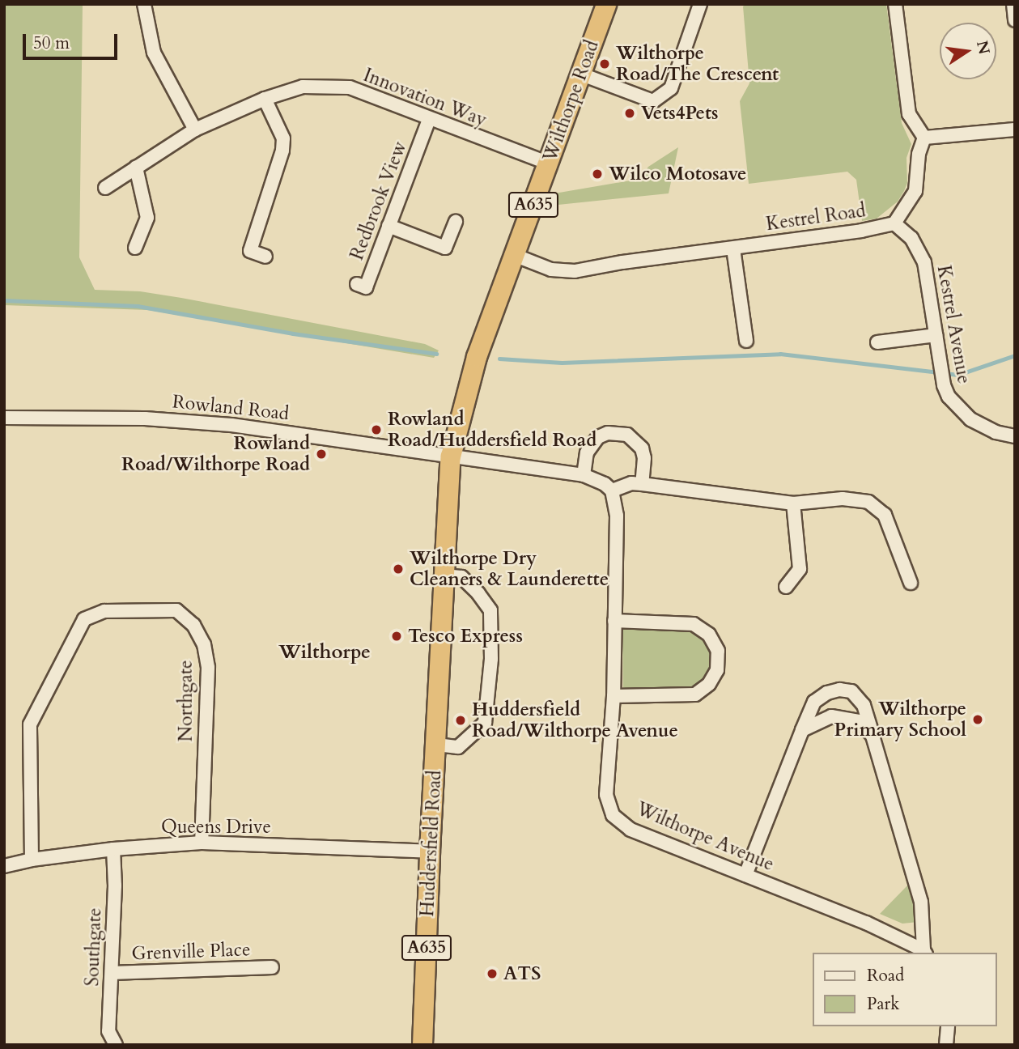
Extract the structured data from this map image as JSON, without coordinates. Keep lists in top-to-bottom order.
{
  "streets": {
    "highway": ["Wilthorpe Road", "A635", "Huddersfield Road"],
    "street": [
      "Innovation Way",
      "Redbrook View",
      "Kestrel Road",
      "Kestrel Avenue",
      "Rowland Road",
      "Northgate",
      "Queens Drive",
      "Wilthorpe Avenue",
      "Southgate",
      "Grenville Place"
    ]
  },
  "crossings": [
    ["Innovation Way", "Wilthorpe Road"],
    ["Innovation Way", "Redbrook View"],
    ["Wilthorpe Road", "Kestrel Road"],
    ["Wilthorpe Road", "Huddersfield Road"],
    ["Kestrel Road", "Kestrel Avenue"],
    ["Rowland Road", "Huddersfield Road"],
    ["Northgate", "Queens Drive"],
    ["Queens Drive", "Huddersfield Road"],
    ["Queens Drive", "Southgate"],
    ["Southgate", "Grenville Place"]
  ],
  "districts": ["Wilthorpe"],
  "places": [
    "Wilthorpe Road/The Crescent",
    "Vets4Pets",
    "Wilco Motosave",
    "Rowland Road/Huddersfield Road",
    "Rowland Road/Wilthorpe Road",
    "Wilthorpe Dry Cleaners & Launderette",
    "Tesco Express",
    "Wilthorpe Primary School",
    "Huddersfield Road/Wilthorpe Avenue",
    "ATS"
  ],
  "legend": ["Road", "Park"],
  "scale_bar": "50 m",
  "north": "right"
}
